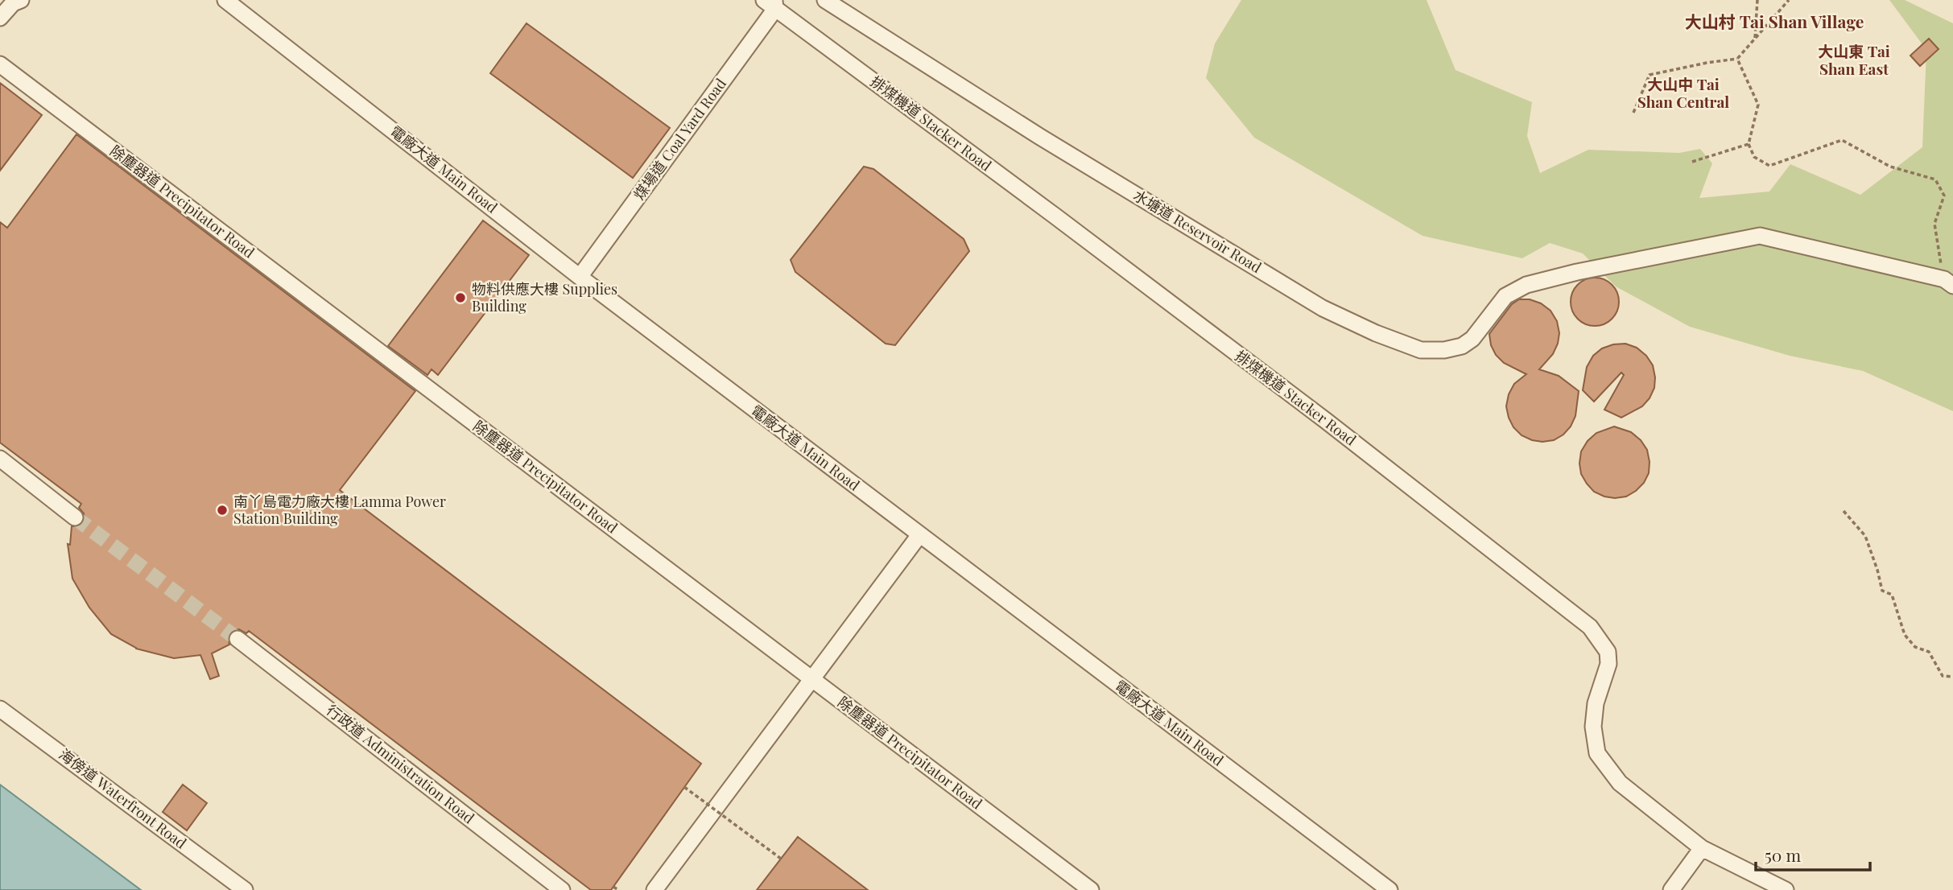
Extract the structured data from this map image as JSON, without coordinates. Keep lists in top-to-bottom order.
{
  "streets": {
    "lane": [
      "排煤機道 Stacker Road",
      "煤場道 Coal Yard Road",
      "電廠大道 Main Road",
      "除塵器道 Precipitator Road",
      "水塘道 Reservoir Road",
      "行政道 Administration Road",
      "海傍道 Waterfront Road"
    ]
  },
  "crossings": [
    ["排煤機道 Stacker Road", "煤場道 Coal Yard Road"],
    ["煤場道 Coal Yard Road", "電廠大道 Main Road"]
  ],
  "districts": ["大山村 Tai Shan Village", "大山東 Tai Shan East", "大山中 Tai Shan Central"],
  "places": ["物料供應大樓 Supplies Building", "南丫島電力廠大樓 Lamma Power Station Building"],
  "scale_bar": "50 m"
}
